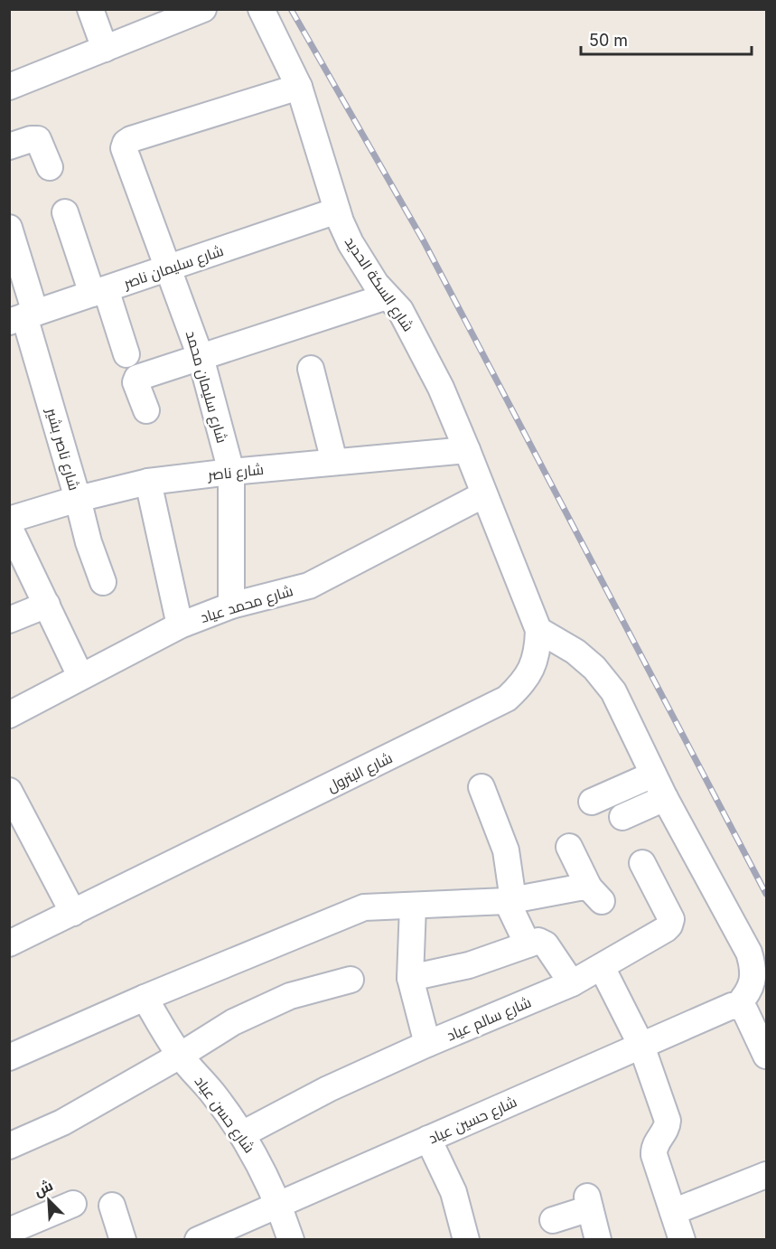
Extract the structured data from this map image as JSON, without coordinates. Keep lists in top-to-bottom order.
{
  "streets": {
    "street": [
      "شارع سليمان ناصر",
      "شارع السكة الحديد",
      "شارع سليمان محمد",
      "شارع ناصر بشير",
      "شارع ناصر",
      "شارع محمد عياد",
      "شارع البترول",
      "شارع سالم عياد",
      "شارع حسن عياد",
      "شارع حسين عياد"
    ]
  },
  "crossings": [
    ["شارع سليمان ناصر", "شارع السكة الحديد"],
    ["شارع سليمان ناصر", "شارع سليمان محمد"],
    ["شارع سليمان ناصر", "شارع ناصر بشير"],
    ["شارع السكة الحديد", "شارع سليمان محمد"],
    ["شارع السكة الحديد", "شارع ناصر"],
    ["شارع السكة الحديد", "شارع محمد عياد"],
    ["شارع السكة الحديد", "شارع البترول"],
    ["شارع سليمان محمد", "شارع ناصر"],
    ["شارع سليمان محمد", "شارع محمد عياد"],
    ["شارع ناصر بشير", "شارع ناصر"],
    ["شارع محمد عياد", "شارع البترول"],
    ["شارع سالم عياد", "شارع حسن عياد"],
    ["شارع حسن عياد", "شارع حسين عياد"]
  ],
  "scale_bar": "50 m",
  "north": "top left"
}
